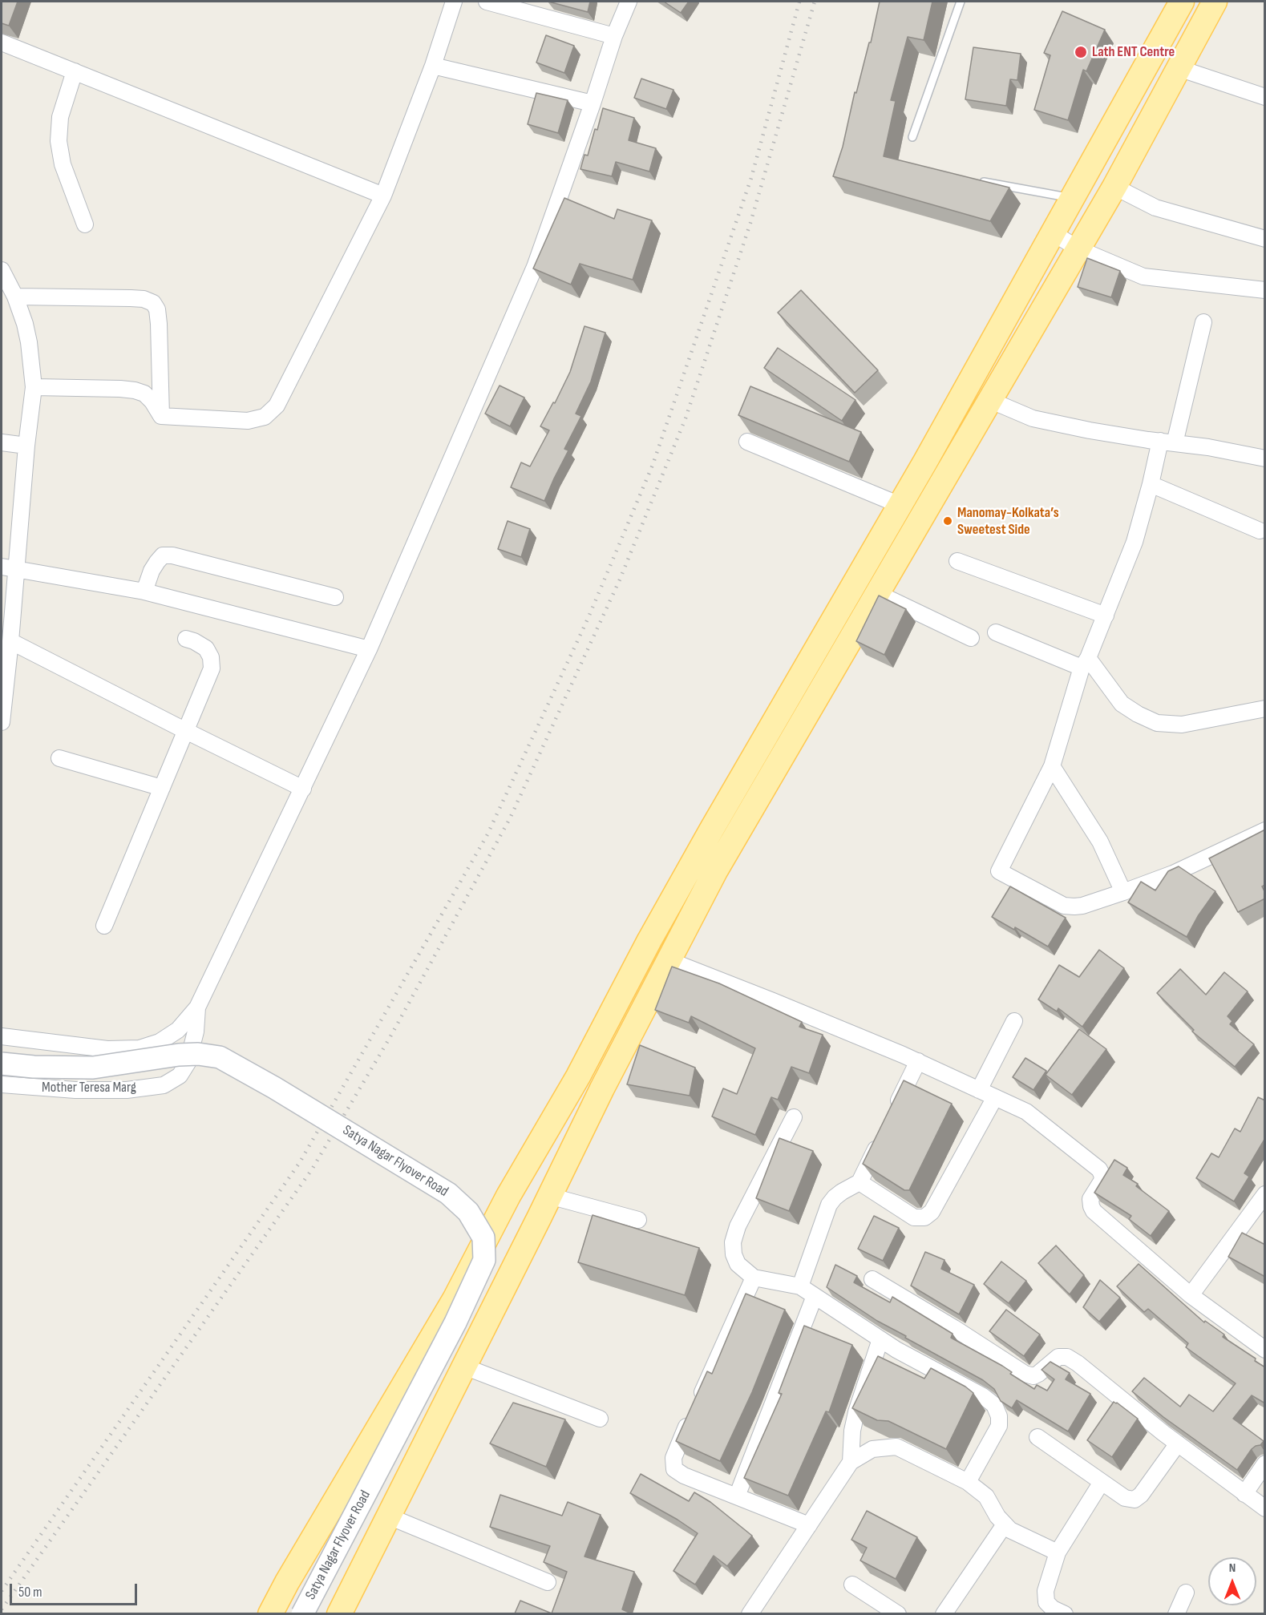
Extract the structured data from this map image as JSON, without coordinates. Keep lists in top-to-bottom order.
{
  "streets": {
    "street": ["Mother Teresa Marg", "Satya Nagar Flyover Road"]
  },
  "places": ["Lath ENT Centre", "Manomay-Kolkata’s Sweetest Side"],
  "scale_bar": "50 m",
  "north": "top"
}
